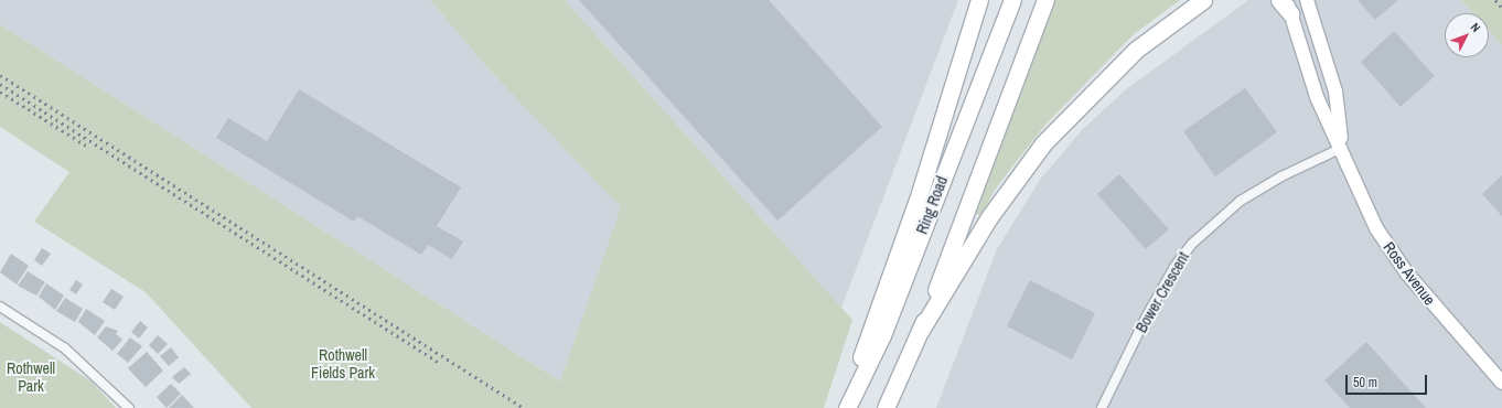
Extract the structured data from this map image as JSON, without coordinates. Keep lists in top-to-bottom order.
{
  "streets": {
    "highway": ["Ring Road"],
    "main road": ["Ross Avenue"],
    "street": ["Bower Crescent"]
  },
  "crossings": [
    ["Ross Avenue", "Bower Crescent"]
  ],
  "parks": ["Rothwell Fields Park", "Rothwell Park"],
  "scale_bar": "50 m",
  "north": "top right"
}
